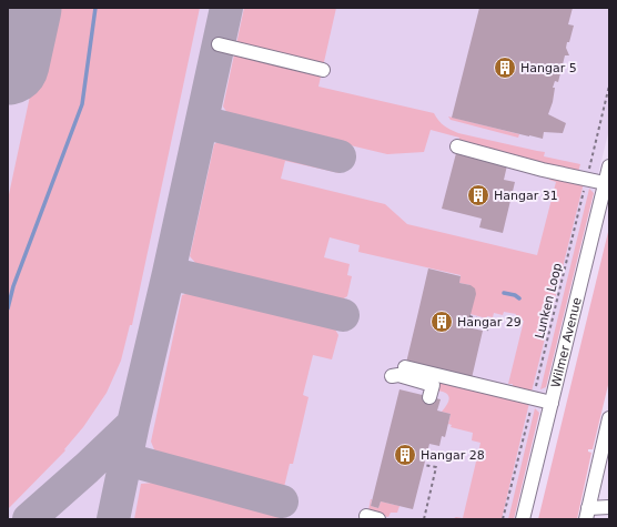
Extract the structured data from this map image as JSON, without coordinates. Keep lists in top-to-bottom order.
{
  "streets": {
    "street": ["Wilmer Avenue"],
    "path": ["Lunken Loop"]
  },
  "places": {
    "building": [
      "Hangar 5",
      "Hangar 31",
      "Hangar 29",
      "Hangar 28"
    ]
  }
}
